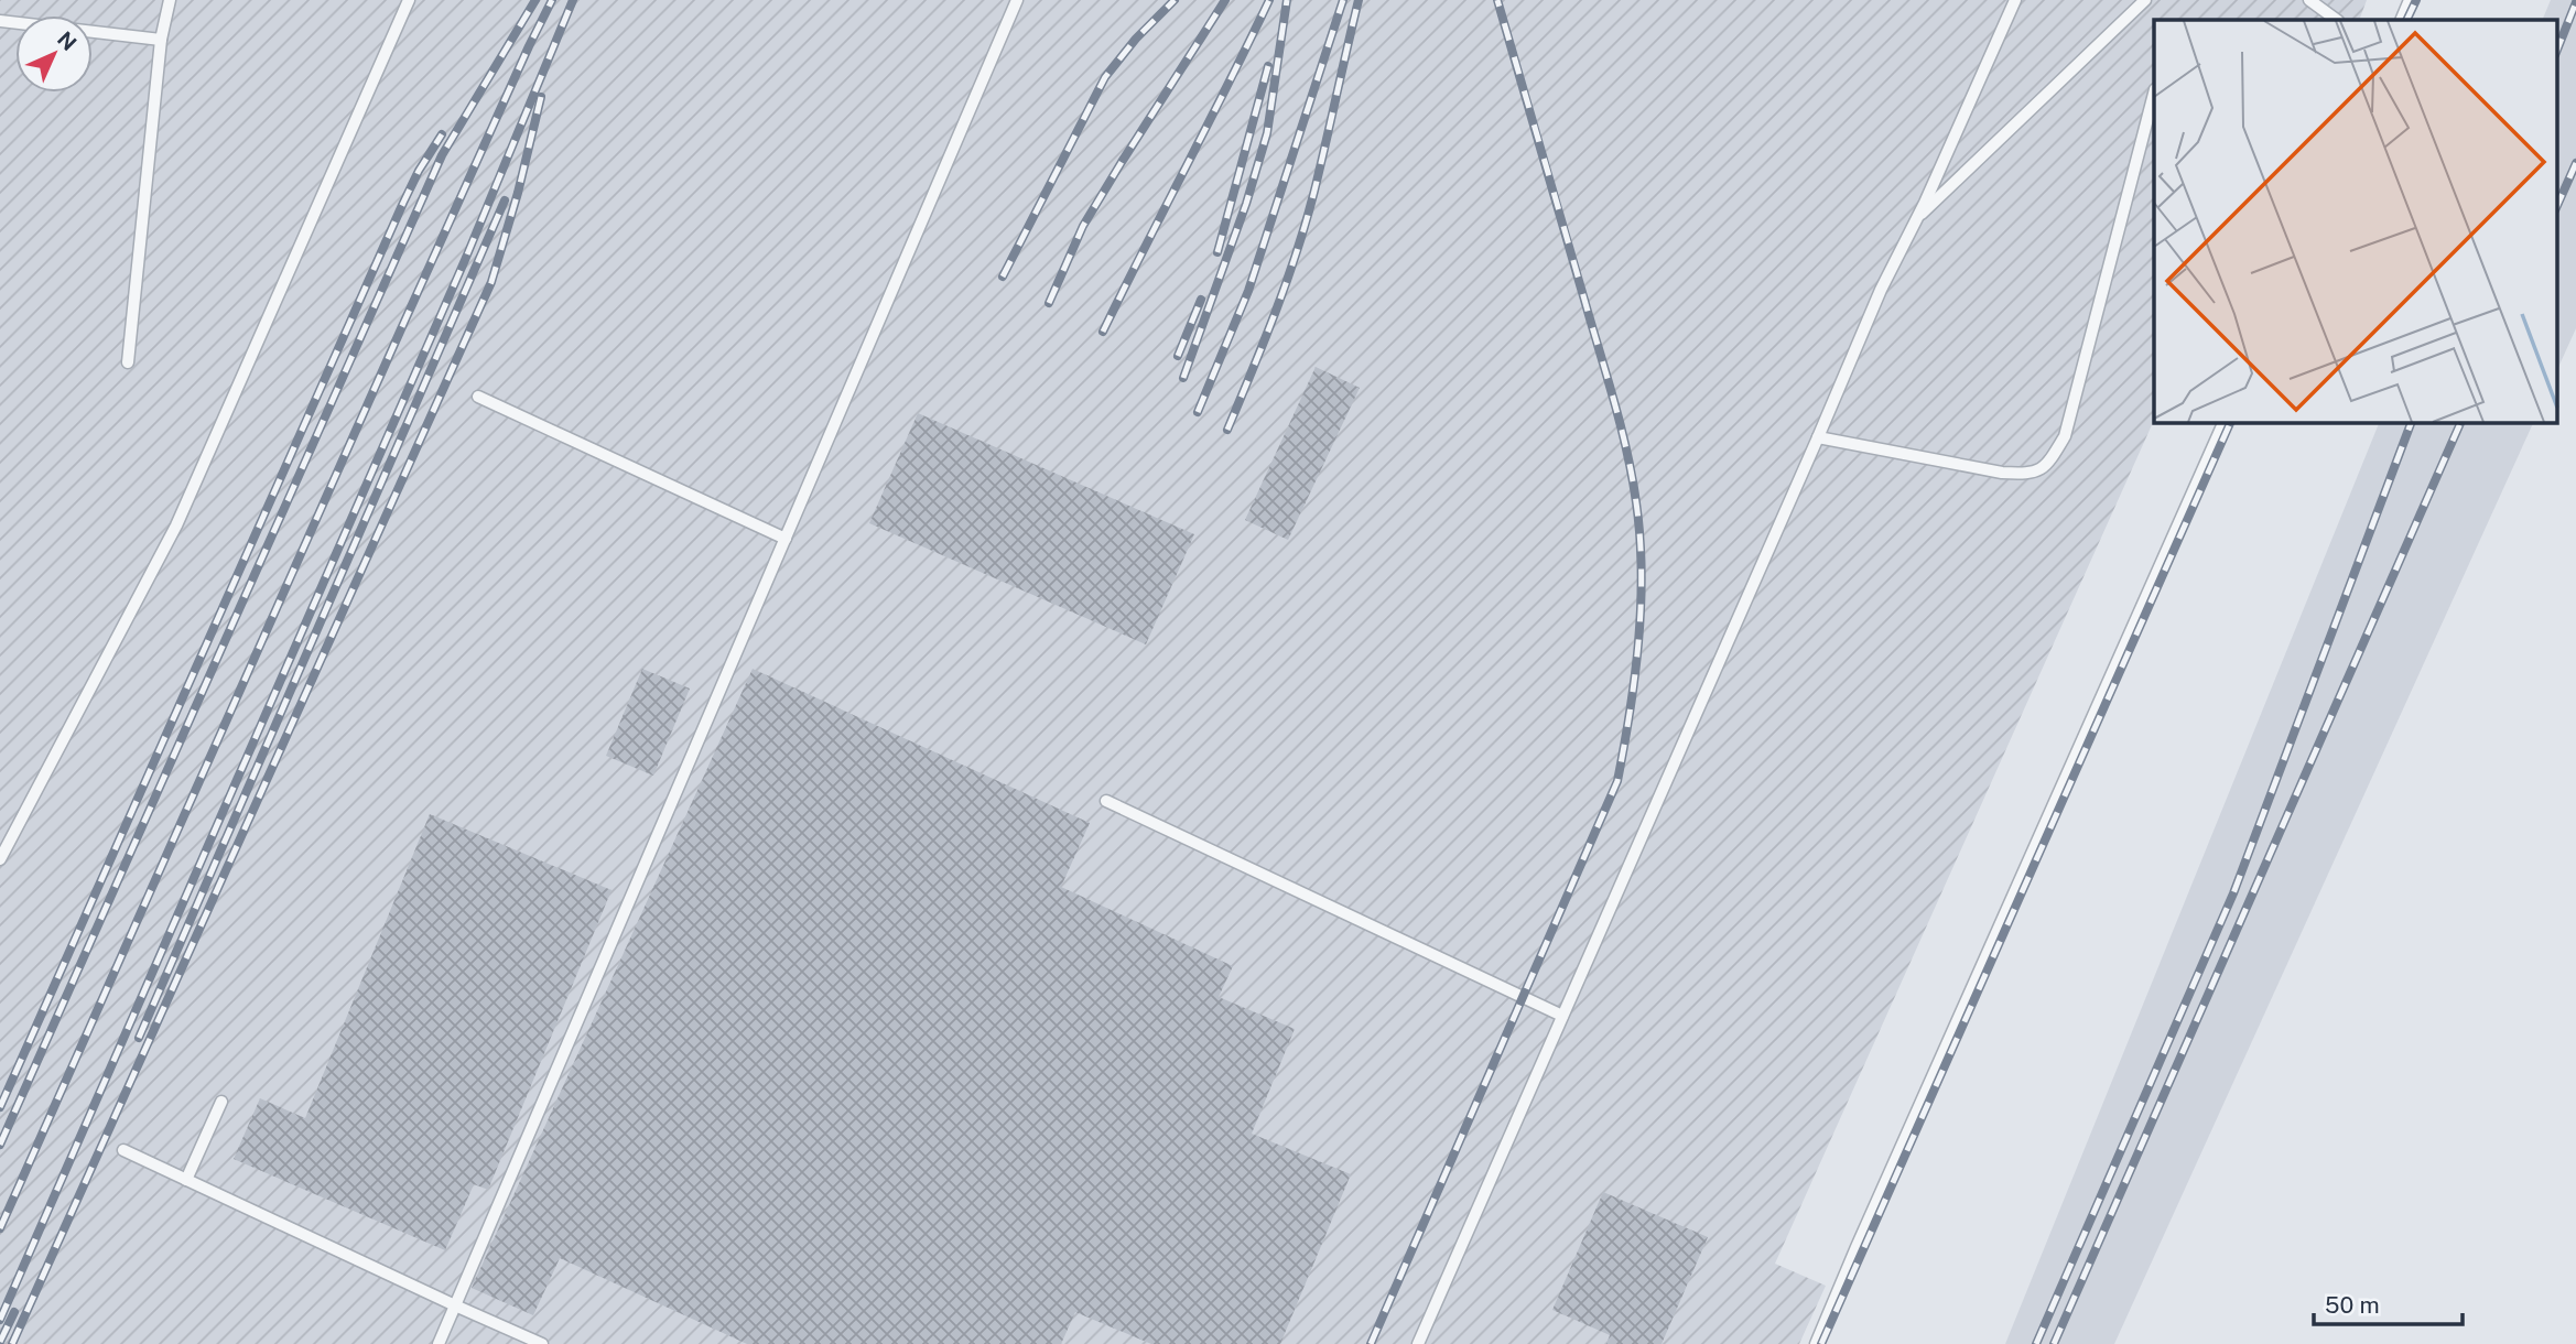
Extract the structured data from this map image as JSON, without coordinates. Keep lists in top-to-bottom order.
{
  "scale_bar": "50 m",
  "north": "top right"
}
